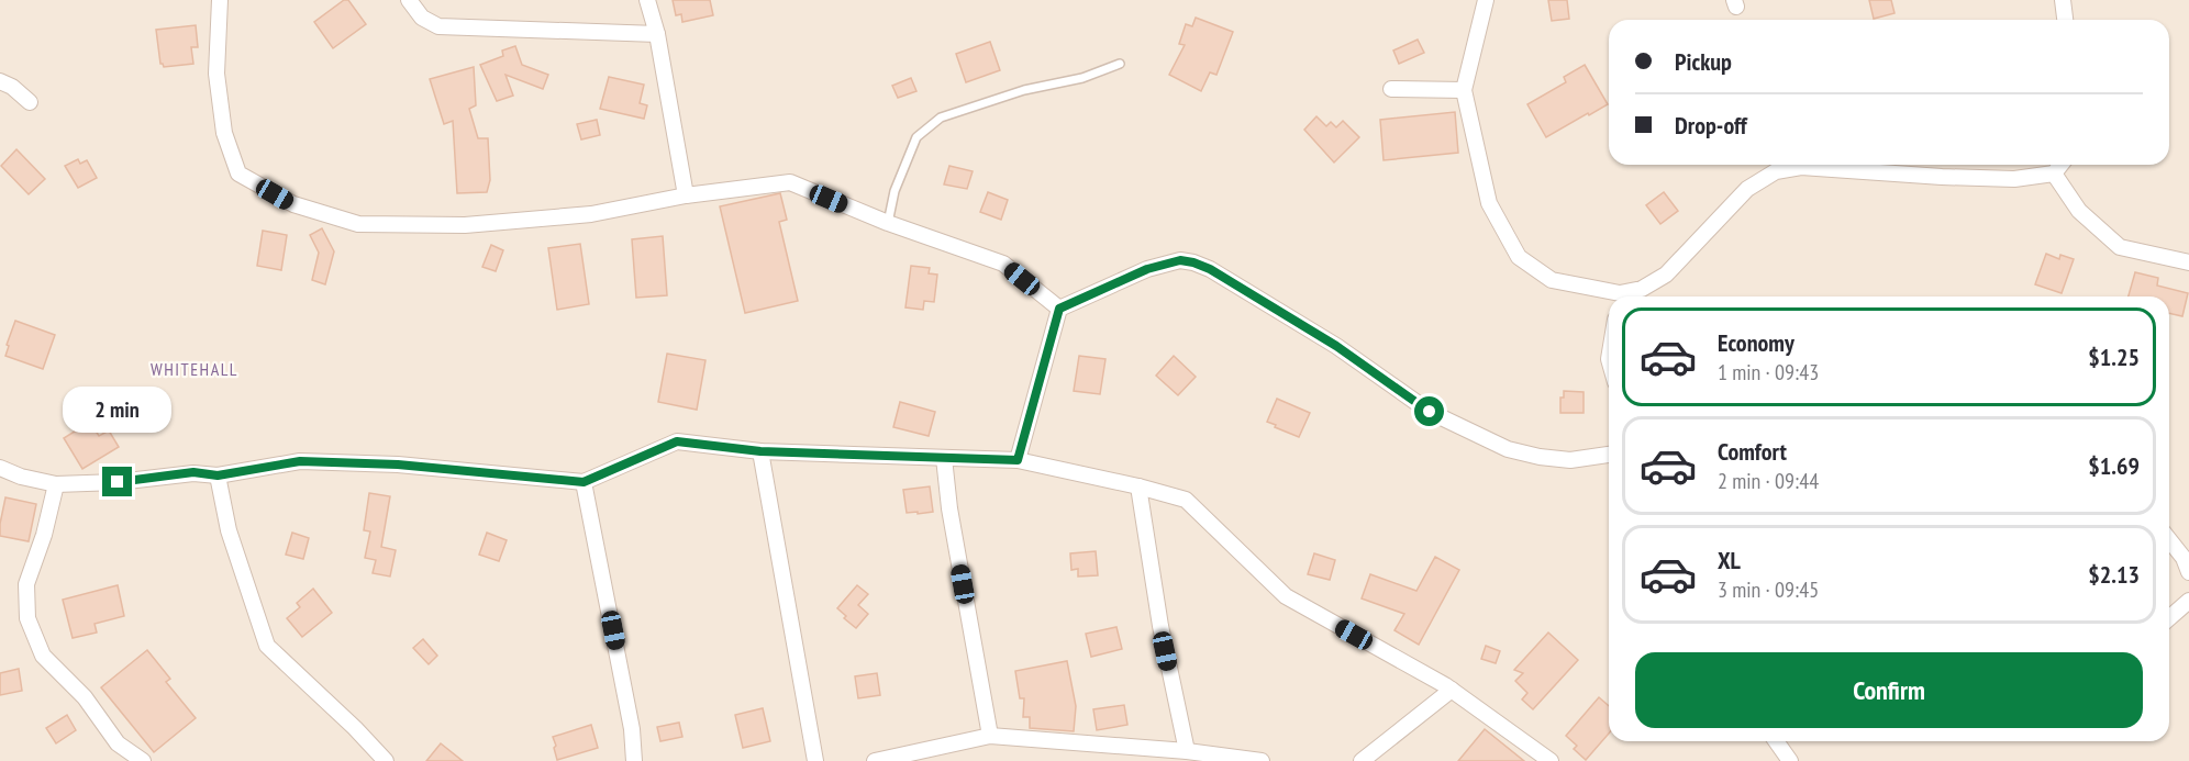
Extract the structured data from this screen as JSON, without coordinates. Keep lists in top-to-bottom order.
{
  "districts": ["WHITEHALL"],
  "page": {
    "banner": ["Pickup", "Drop-off"],
    "list": [
      {
        "name": "Economy",
        "note": "1 min · 09:43",
        "value": "$1.25"
      },
      {
        "name": "Comfort",
        "note": "2 min · 09:44",
        "value": "$1.69"
      },
      {
        "name": "XL",
        "note": "3 min · 09:45",
        "value": "$2.13"
      }
    ],
    "bubble": "2 min",
    "buttons": "Confirm"
  }
}
